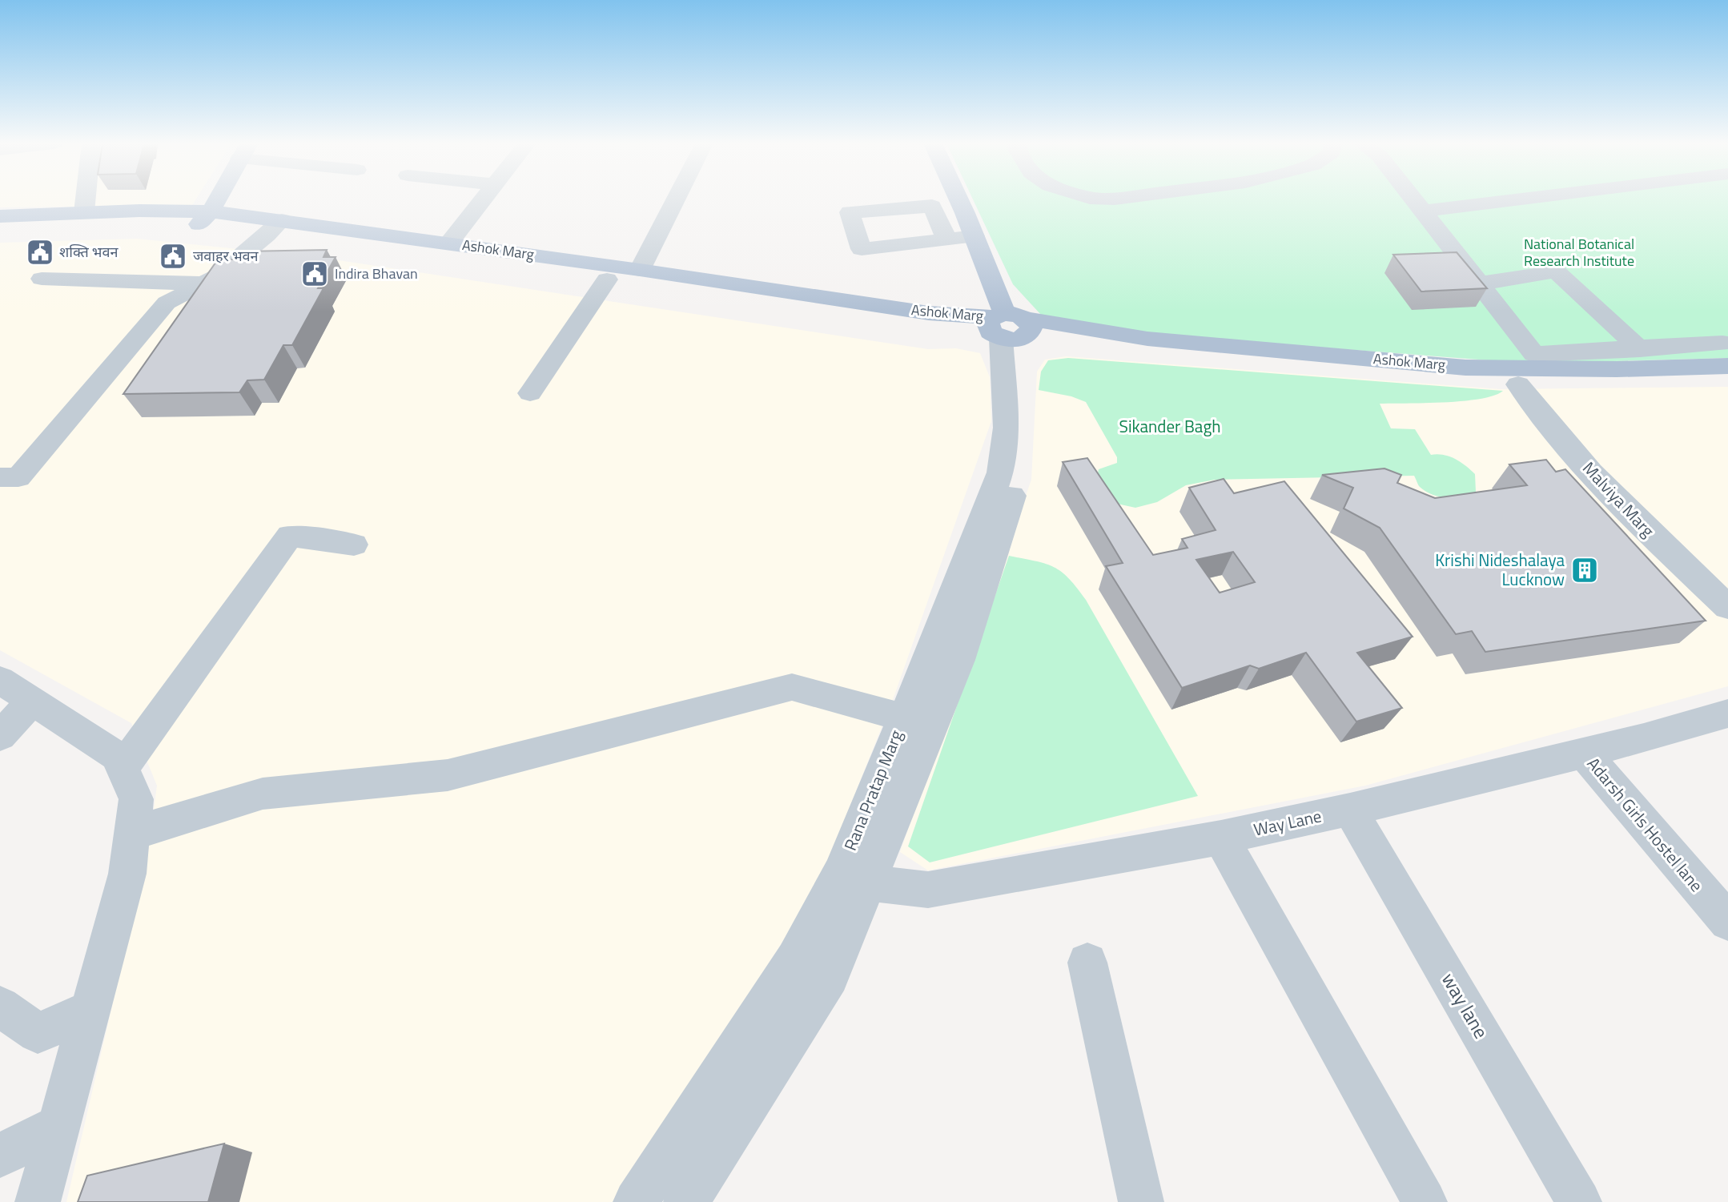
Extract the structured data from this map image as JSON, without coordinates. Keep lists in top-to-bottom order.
{
  "streets": {
    "main road": ["Ashok Marg", "Rana Pratap Marg"],
    "street": [
      "Malviya Marg",
      "Way Lane",
      "Adarsh Girls Hostel lane",
      "way lane"
    ]
  },
  "crossings": [
    ["Ashok Marg", "Malviya Marg"],
    ["Ashok Marg", "Rana Pratap Marg"],
    ["Rana Pratap Marg", "Way Lane"],
    ["Way Lane", "Adarsh Girls Hostel lane"],
    ["Way Lane", "way lane"]
  ],
  "parks": ["National Botanical Research Institute", "Sikander Bagh"],
  "places": {
    "public building": ["शक्ति भवन", "जवाहर भवन", "Indira Bhavan"],
    "building": ["Krishi Nideshalaya Lucknow"]
  }
}
